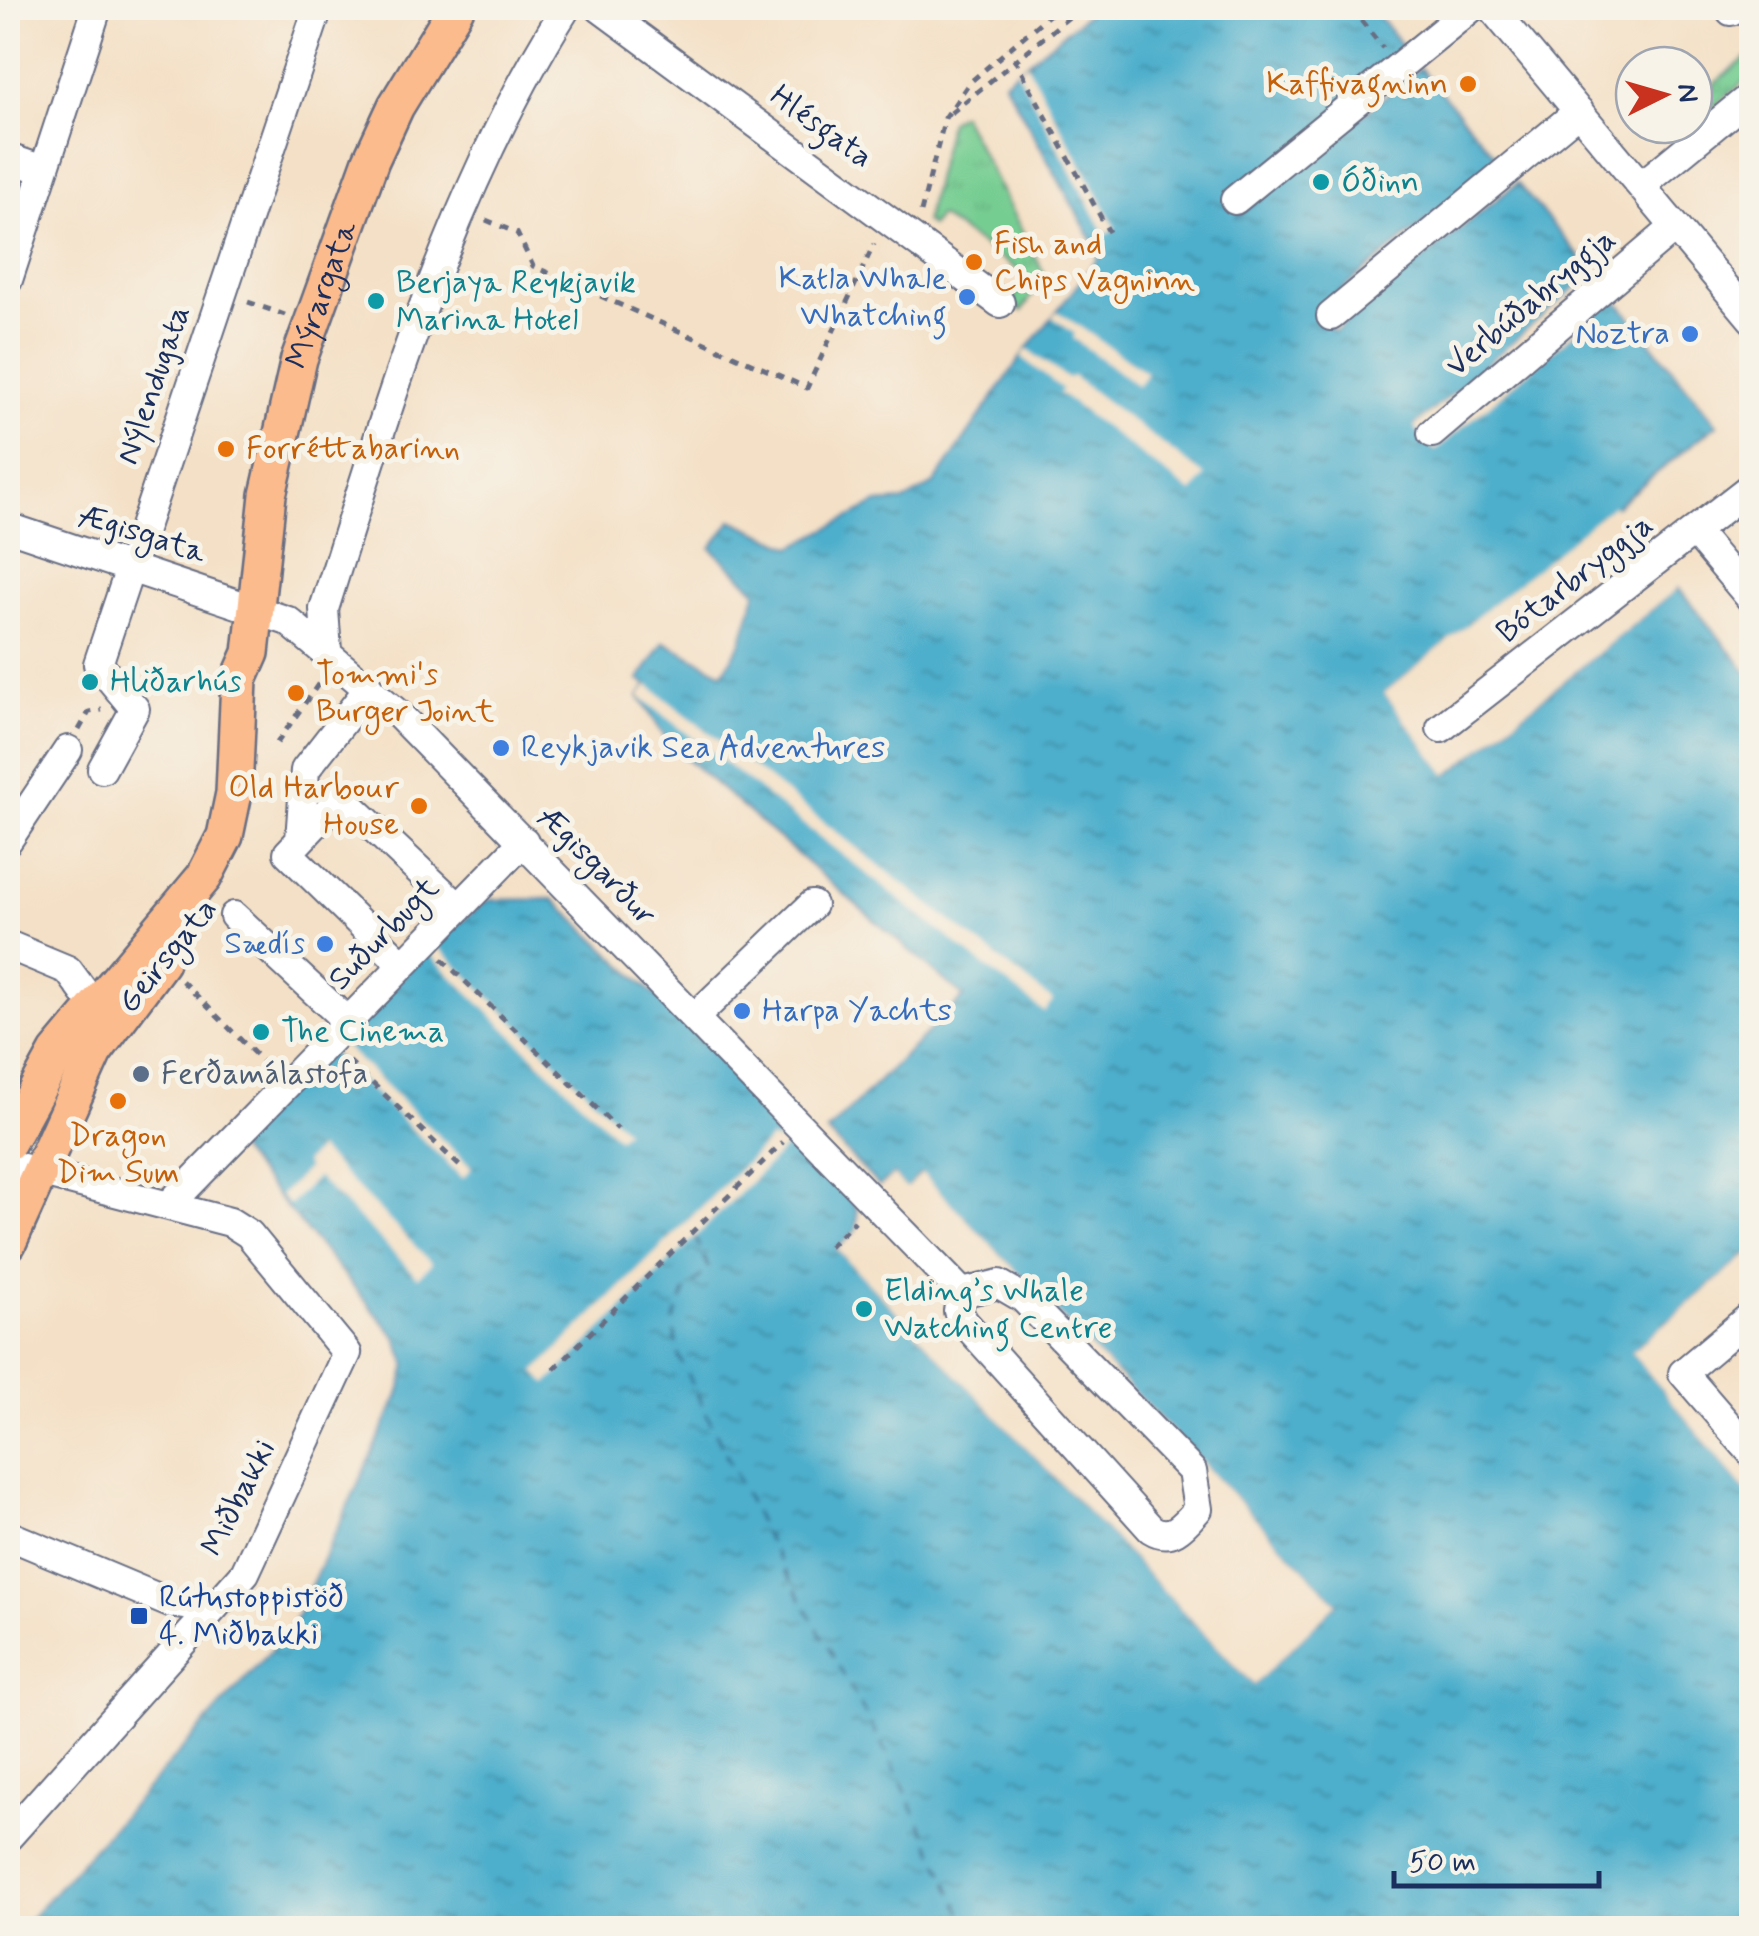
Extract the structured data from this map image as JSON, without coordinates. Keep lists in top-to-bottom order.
{
  "streets": {
    "main road": ["Mýrargata", "Geirsgata"],
    "street": [
      "Hlésgata",
      "Verbúðabryggja",
      "Nýlendugata",
      "Ægisgata",
      "Bótarbryggja",
      "Ægisgarður",
      "Suðurbugt",
      "Miðbakki"
    ]
  },
  "crossings": [
    ["Mýrargata", "Ægisgata"],
    ["Mýrargata", "Ægisgarður"],
    ["Mýrargata", "Geirsgata"],
    ["Nýlendugata", "Ægisgata"],
    ["Ægisgata", "Ægisgarður"],
    ["Ægisgata", "Geirsgata"],
    ["Ægisgarður", "Suðurbugt"],
    ["Ægisgarður", "Geirsgata"],
    ["Suðurbugt", "Miðbakki"]
  ],
  "places": {
    "other": [
      "Kaffivagninn",
      "Óðinn",
      "Fish and Chips Vagninn",
      "Katla Whale Whatching",
      "Berjaya Reykjavik Marina Hotel",
      "Noztra",
      "Forréttabarinn",
      "Hliðarhús",
      "Tommi's Burger Joint",
      "Reykjavik Sea Adventures",
      "Old Harbour House",
      "Sædís",
      "Harpa Yachts",
      "The Cinema",
      "Ferðamálastofa",
      "Dragon Dim Sum",
      "Elding’s Whale Watching Centre"
    ],
    "transit": ["Rútustoppistöð 4. Miðbakki"]
  },
  "scale_bar": "50 m",
  "north": "right"
}
